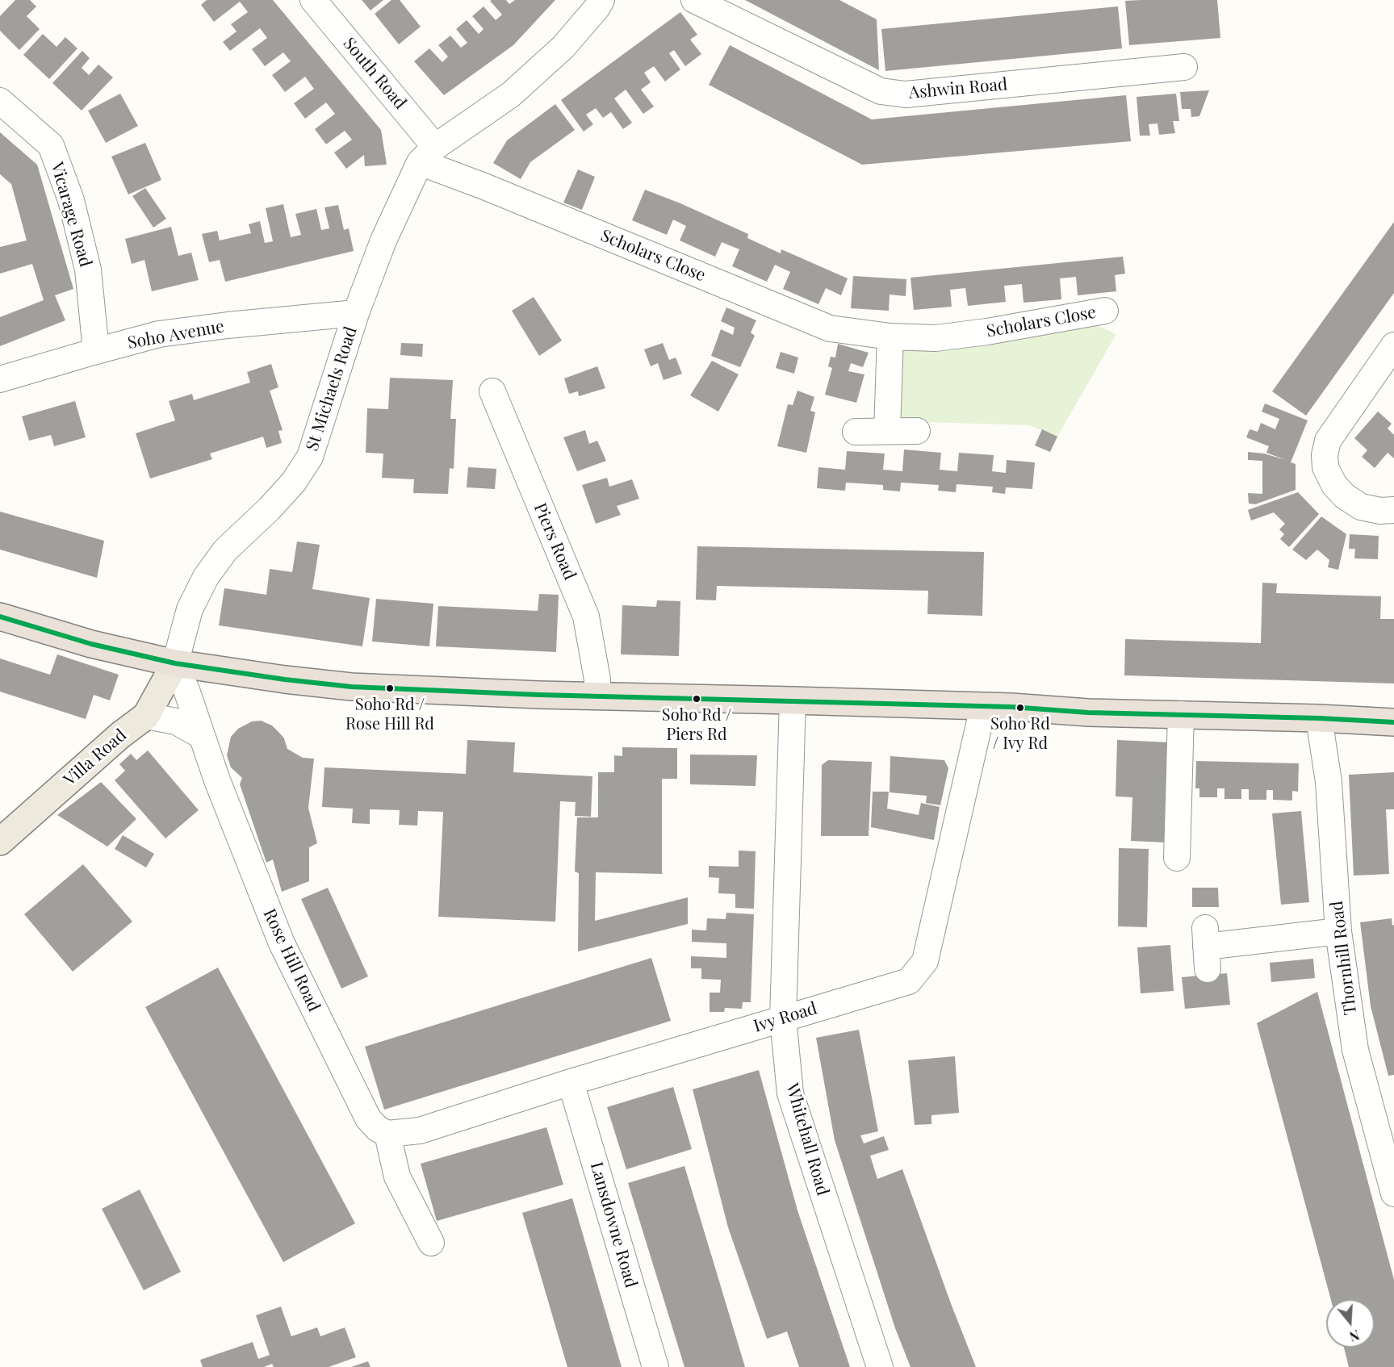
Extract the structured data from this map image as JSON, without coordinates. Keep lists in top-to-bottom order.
{
  "streets": {
    "main road": ["Villa Road"],
    "street": [
      "South Road",
      "Ashwin Road",
      "Vicarage Road",
      "Scholars Close",
      "Soho Avenue",
      "St Michaels Road",
      "Piers Road",
      "Thornhill Road",
      "Rose Hill Road",
      "Ivy Road",
      "Whitehall Road",
      "Lansdowne Road"
    ]
  },
  "crossings": [
    ["South Road", "Scholars Close"],
    ["South Road", "St Michaels Road"],
    ["Vicarage Road", "Soho Avenue"],
    ["Scholars Close", "St Michaels Road"],
    ["Soho Avenue", "St Michaels Road"],
    ["St Michaels Road", "Villa Road"],
    ["St Michaels Road", "Rose Hill Road"],
    ["Villa Road", "Rose Hill Road"],
    ["Rose Hill Road", "Ivy Road"],
    ["Ivy Road", "Whitehall Road"],
    ["Ivy Road", "Lansdowne Road"]
  ],
  "places": ["Soho Rd / Rose Hill Rd", "Soho Rd / Piers Rd", "Soho Rd / Ivy Rd"],
  "north": "bottom"
}
